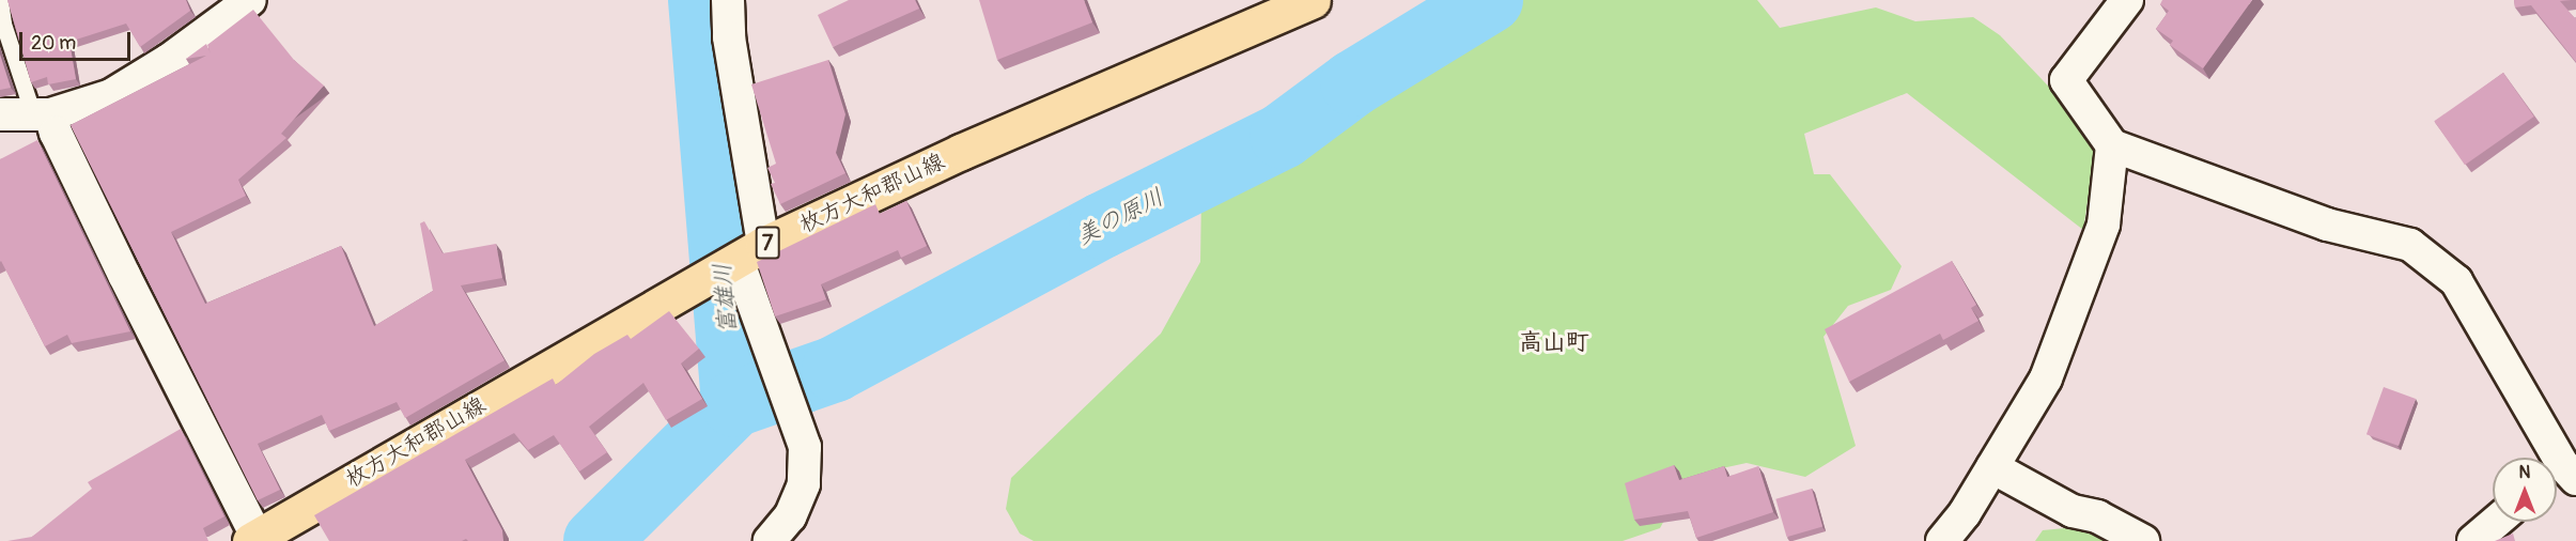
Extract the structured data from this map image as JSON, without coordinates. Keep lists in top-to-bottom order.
{
  "streets": {
    "main road": ["枚方大和郡山線", "7"]
  },
  "districts": ["高山町"],
  "water": ["美の原川", "富雄川"],
  "scale_bar": "20 m",
  "north": "top"
}
